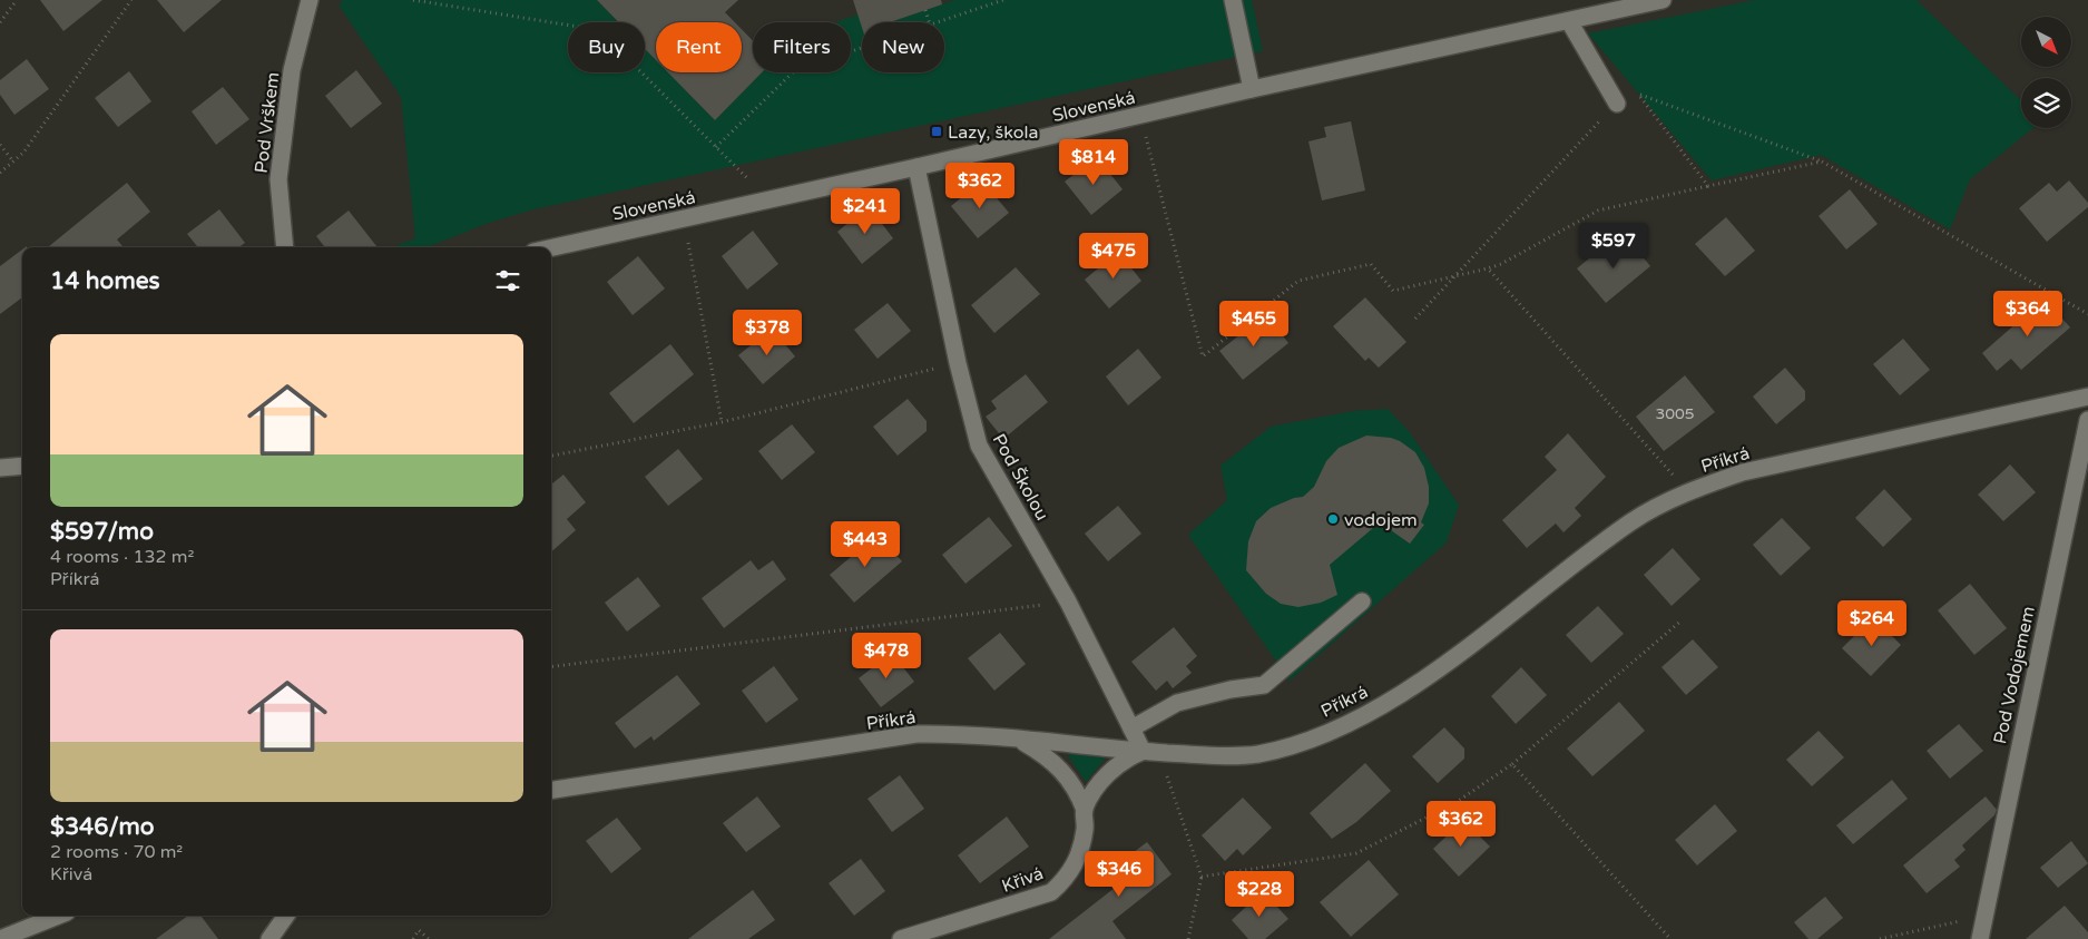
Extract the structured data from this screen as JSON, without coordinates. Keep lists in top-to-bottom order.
{
  "streets": {
    "street": [
      "Slovenská",
      "Pod Vrškem",
      "Příkrá",
      "Pod Školou",
      "Pod Vodojemem",
      "Křivá"
    ]
  },
  "crossings": [
    ["Slovenská", "Pod Školou"],
    ["Příkrá", "Pod Školou"],
    ["Příkrá", "Křivá"],
    ["Pod Školou", "Křivá"]
  ],
  "places": {
    "transit": ["Lazy, škola"],
    "other": ["vodojem"]
  },
  "house_numbers": ["3005"],
  "north": "bottom right",
  "page": {
    "chip": [
      "Buy",
      "Rent",
      "Filters",
      "New"
    ],
    "price": [
      "$814",
      "$362",
      "$241",
      "$597",
      "$475",
      "$364",
      "$455",
      "$378",
      "$443",
      "$264",
      "$478",
      "$362",
      "$346",
      "$228"
    ],
    "heading": "14 homes",
    "list": [
      {
        "name": "$597/mo",
        "note": "4 rooms · 132 m² · Příkrá"
      },
      {
        "name": "$346/mo",
        "note": "2 rooms · 70 m² · Křivá"
      }
    ]
  }
}
